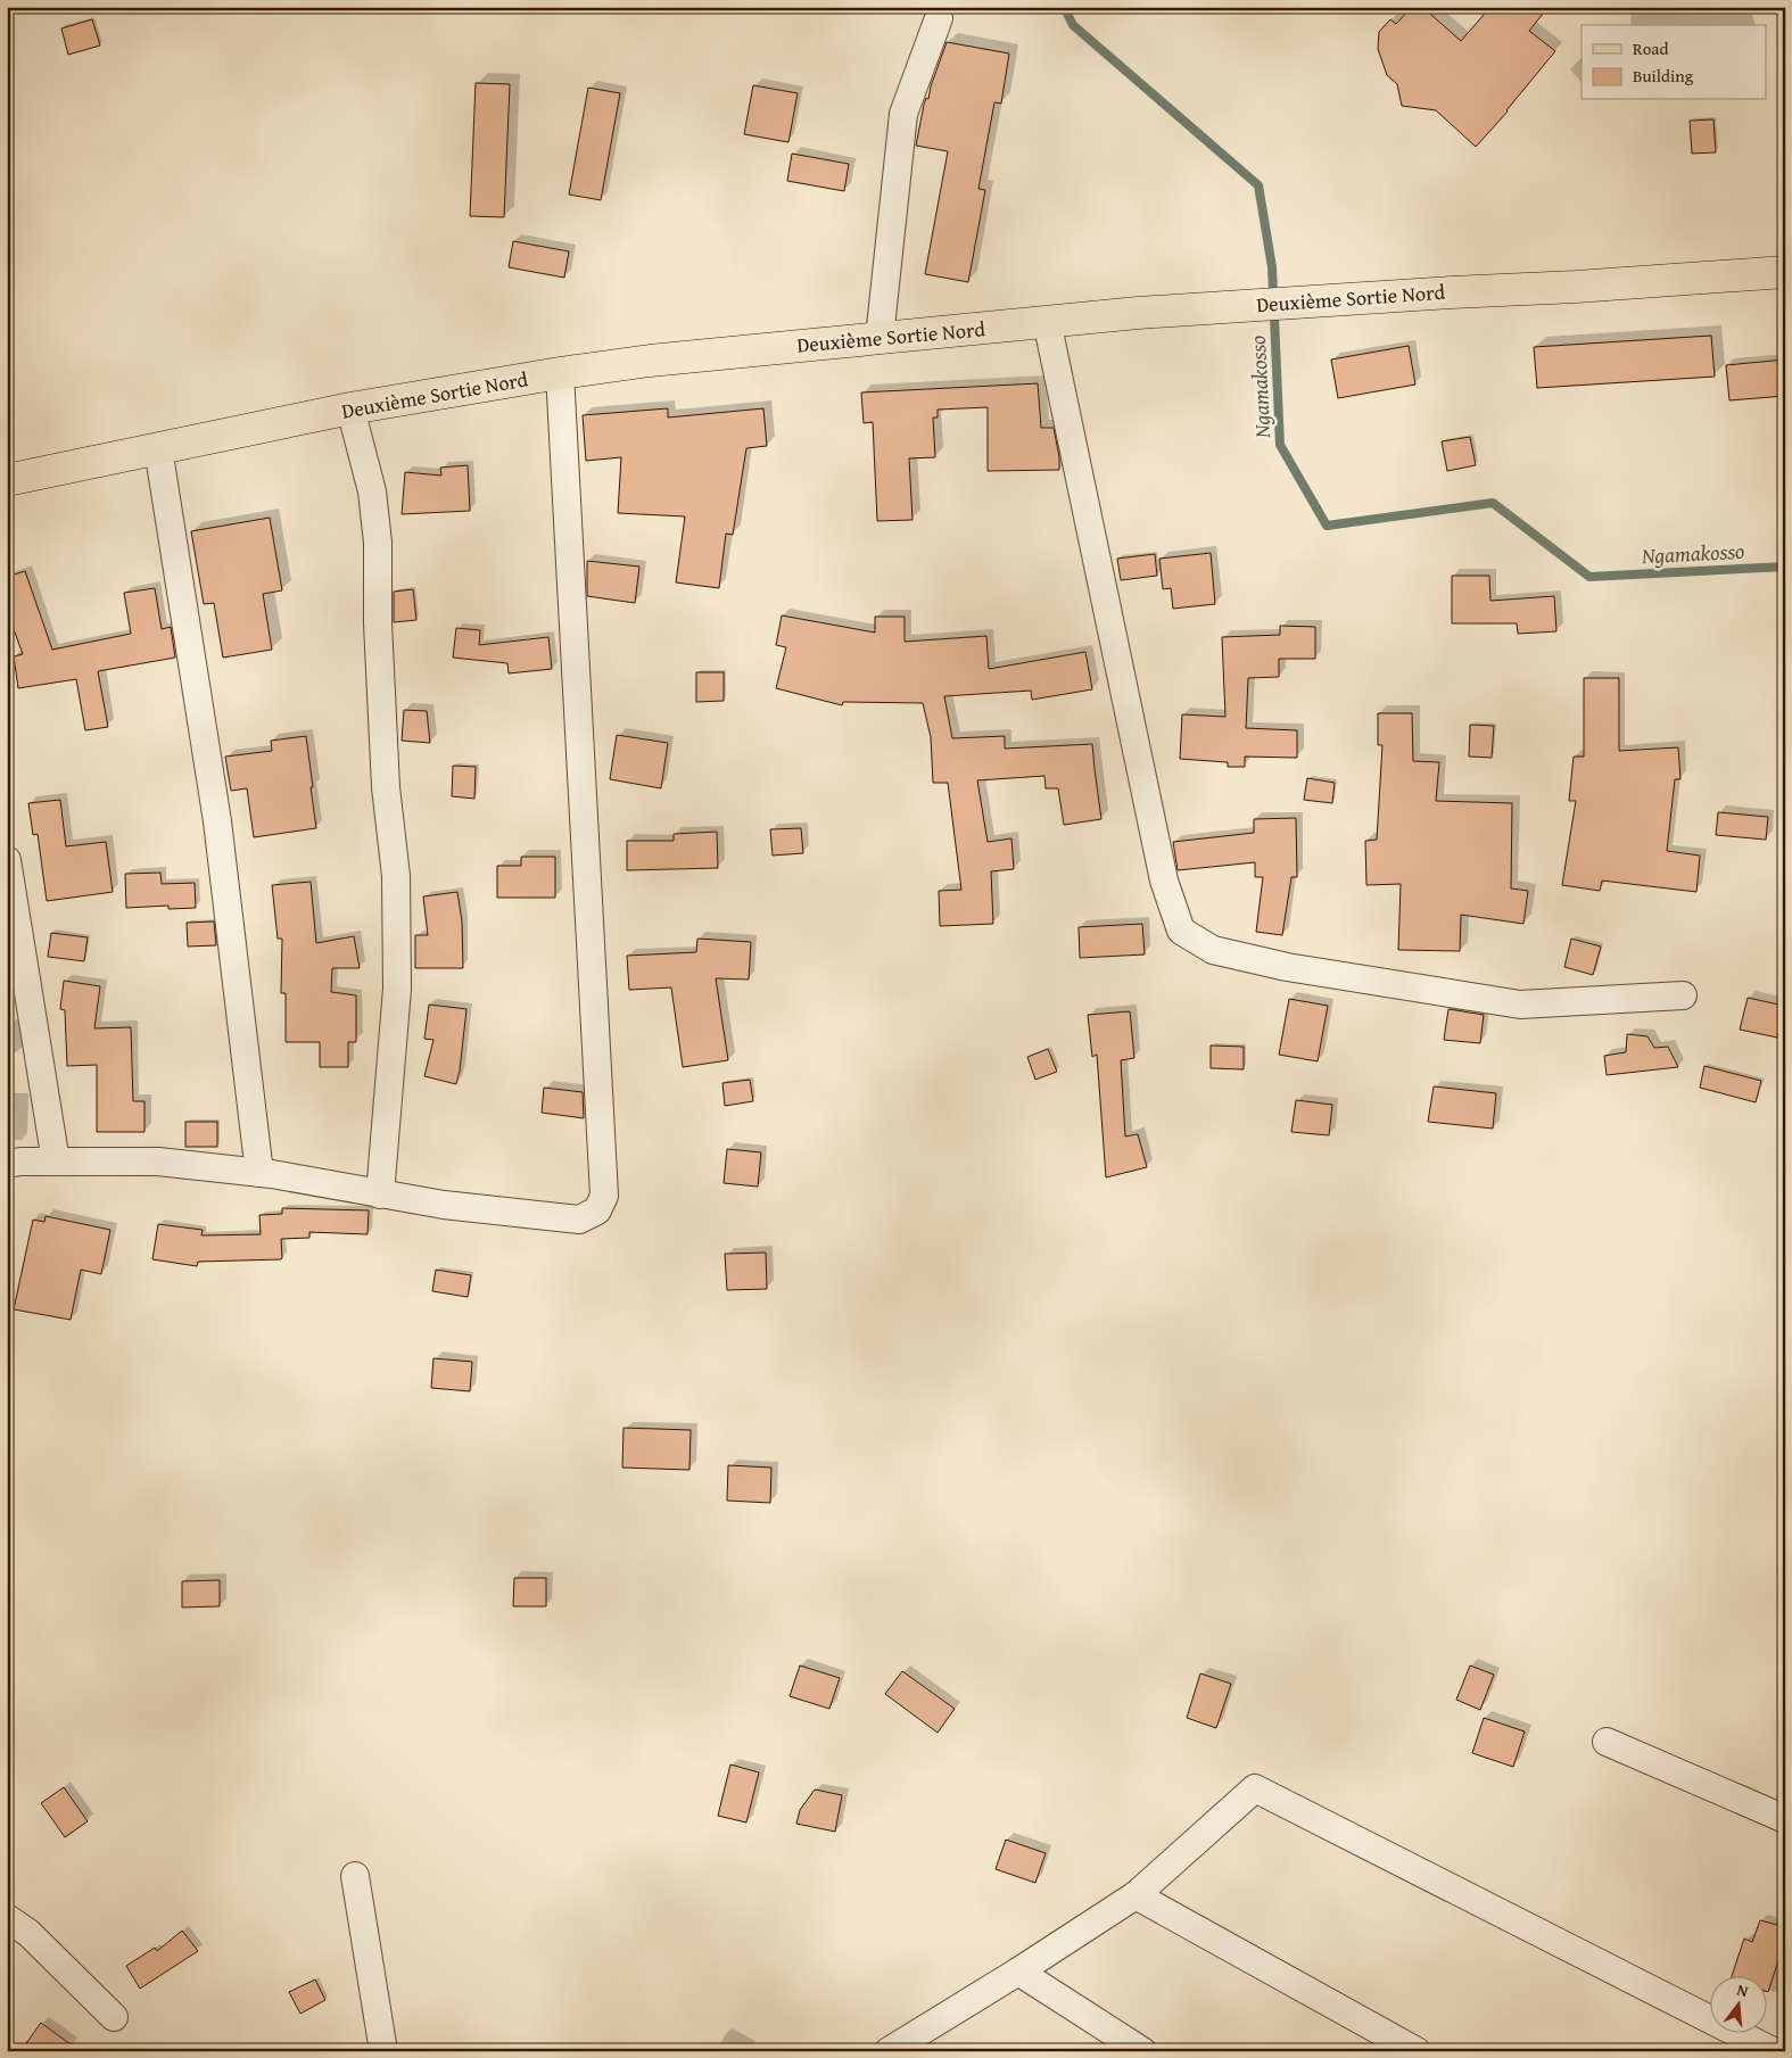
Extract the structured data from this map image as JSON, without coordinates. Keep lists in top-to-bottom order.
{
  "streets": {
    "main road": ["Deuxième Sortie Nord"]
  },
  "water": ["Ngamakosso"],
  "legend": ["Road", "Building"],
  "north": "top"
}
